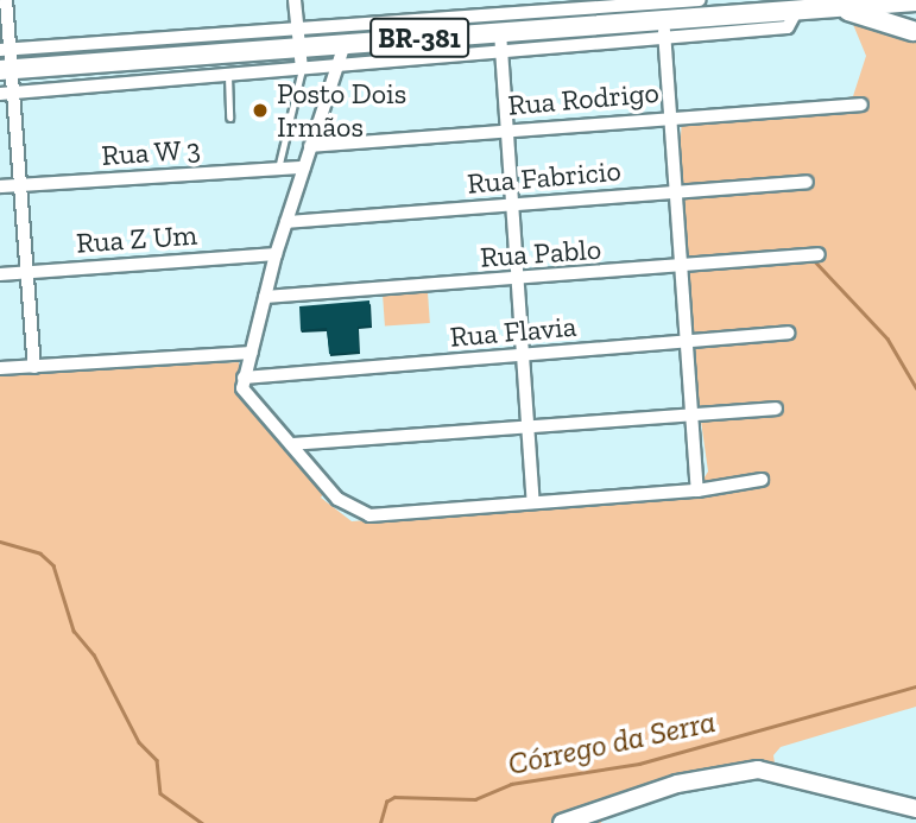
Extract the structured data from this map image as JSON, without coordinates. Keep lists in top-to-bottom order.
{
  "streets": {
    "main road": ["BR-381"],
    "street": [
      "Rua Rodrigo",
      "Rua W 3",
      "Rua Fabricio",
      "Rua Z Um",
      "Rua Pablo",
      "Rua Flavia"
    ]
  },
  "water": ["Córrego da Serra"],
  "places": ["Posto Dois Irmãos"]
}
